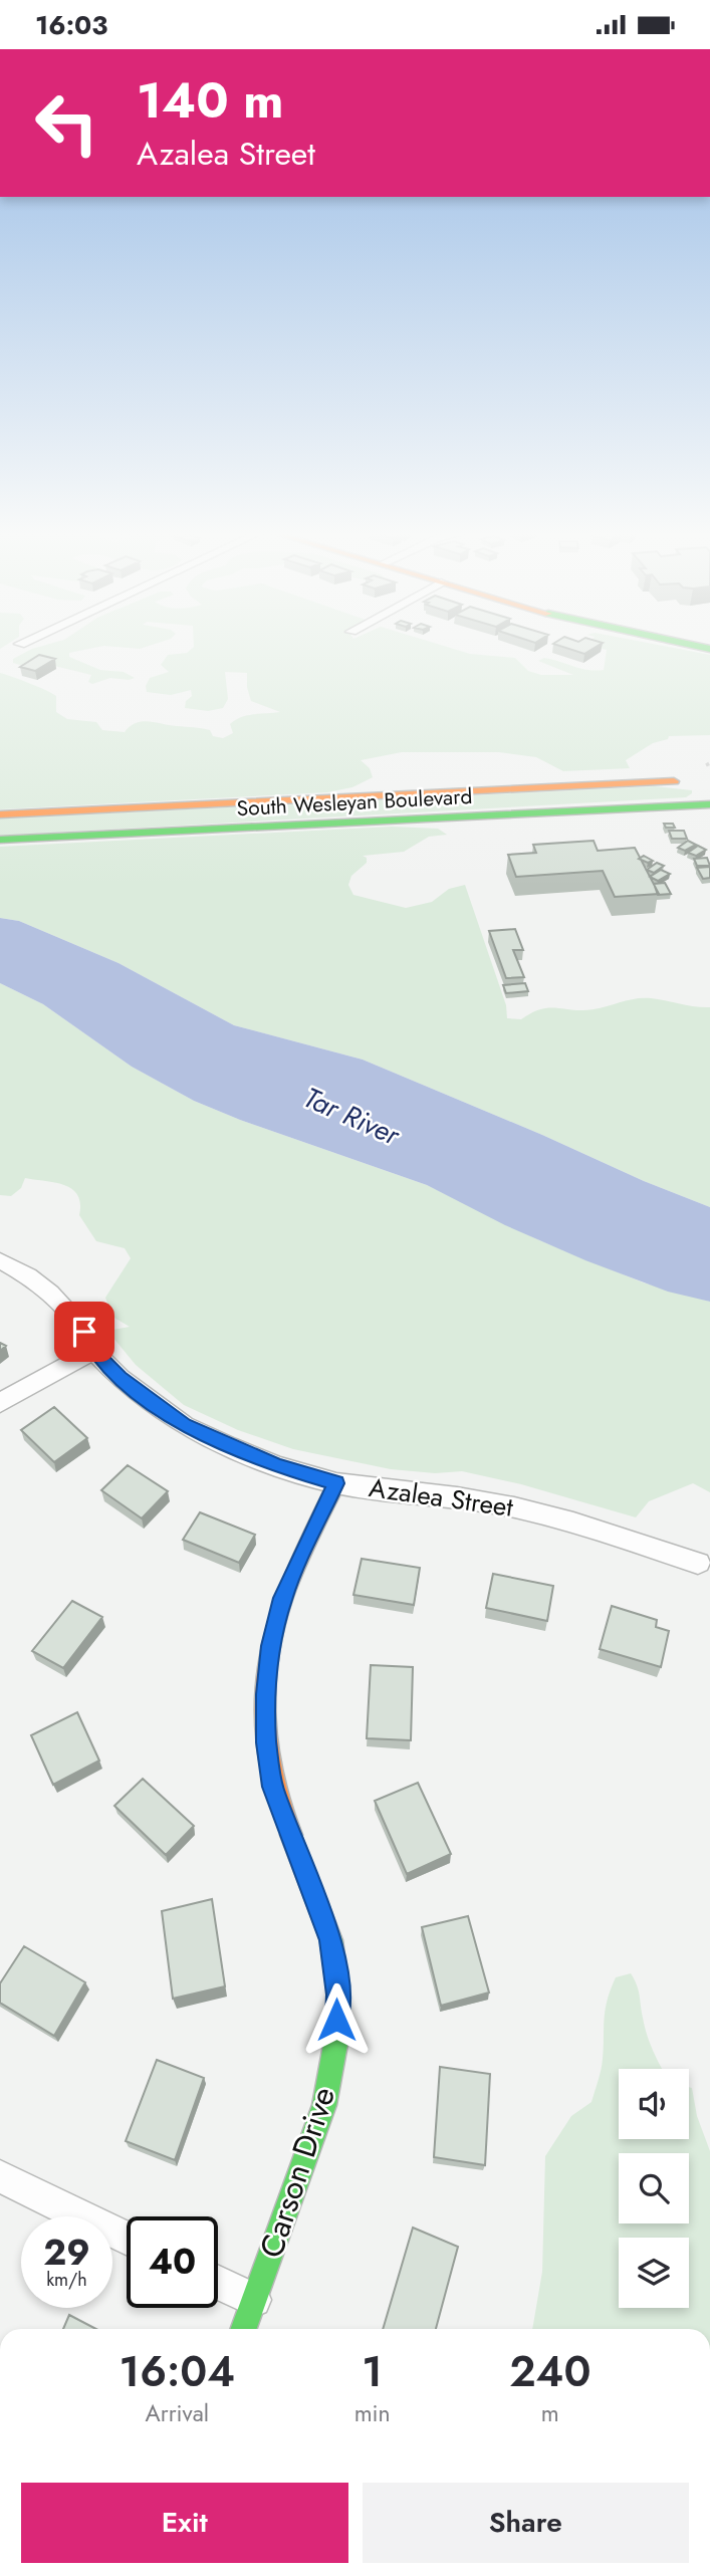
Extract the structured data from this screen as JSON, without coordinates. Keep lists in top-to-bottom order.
{
  "streets": {
    "main road": ["South Wesleyan Boulevard", "Carson Drive"],
    "street": ["Azalea Street"]
  },
  "crossings": [
    ["Azalea Street", "Carson Drive"]
  ],
  "water": ["Tar River"],
  "page": {
    "status": "16:03",
    "turn": ["140 m", "Azalea Street"],
    "speed": "29 km/h",
    "limit": "40",
    "eta": [
      "16:04",
      "Arrival",
      "1",
      "min",
      "240",
      "m"
    ],
    "buttons": ["Exit", "Share"]
  }
}
